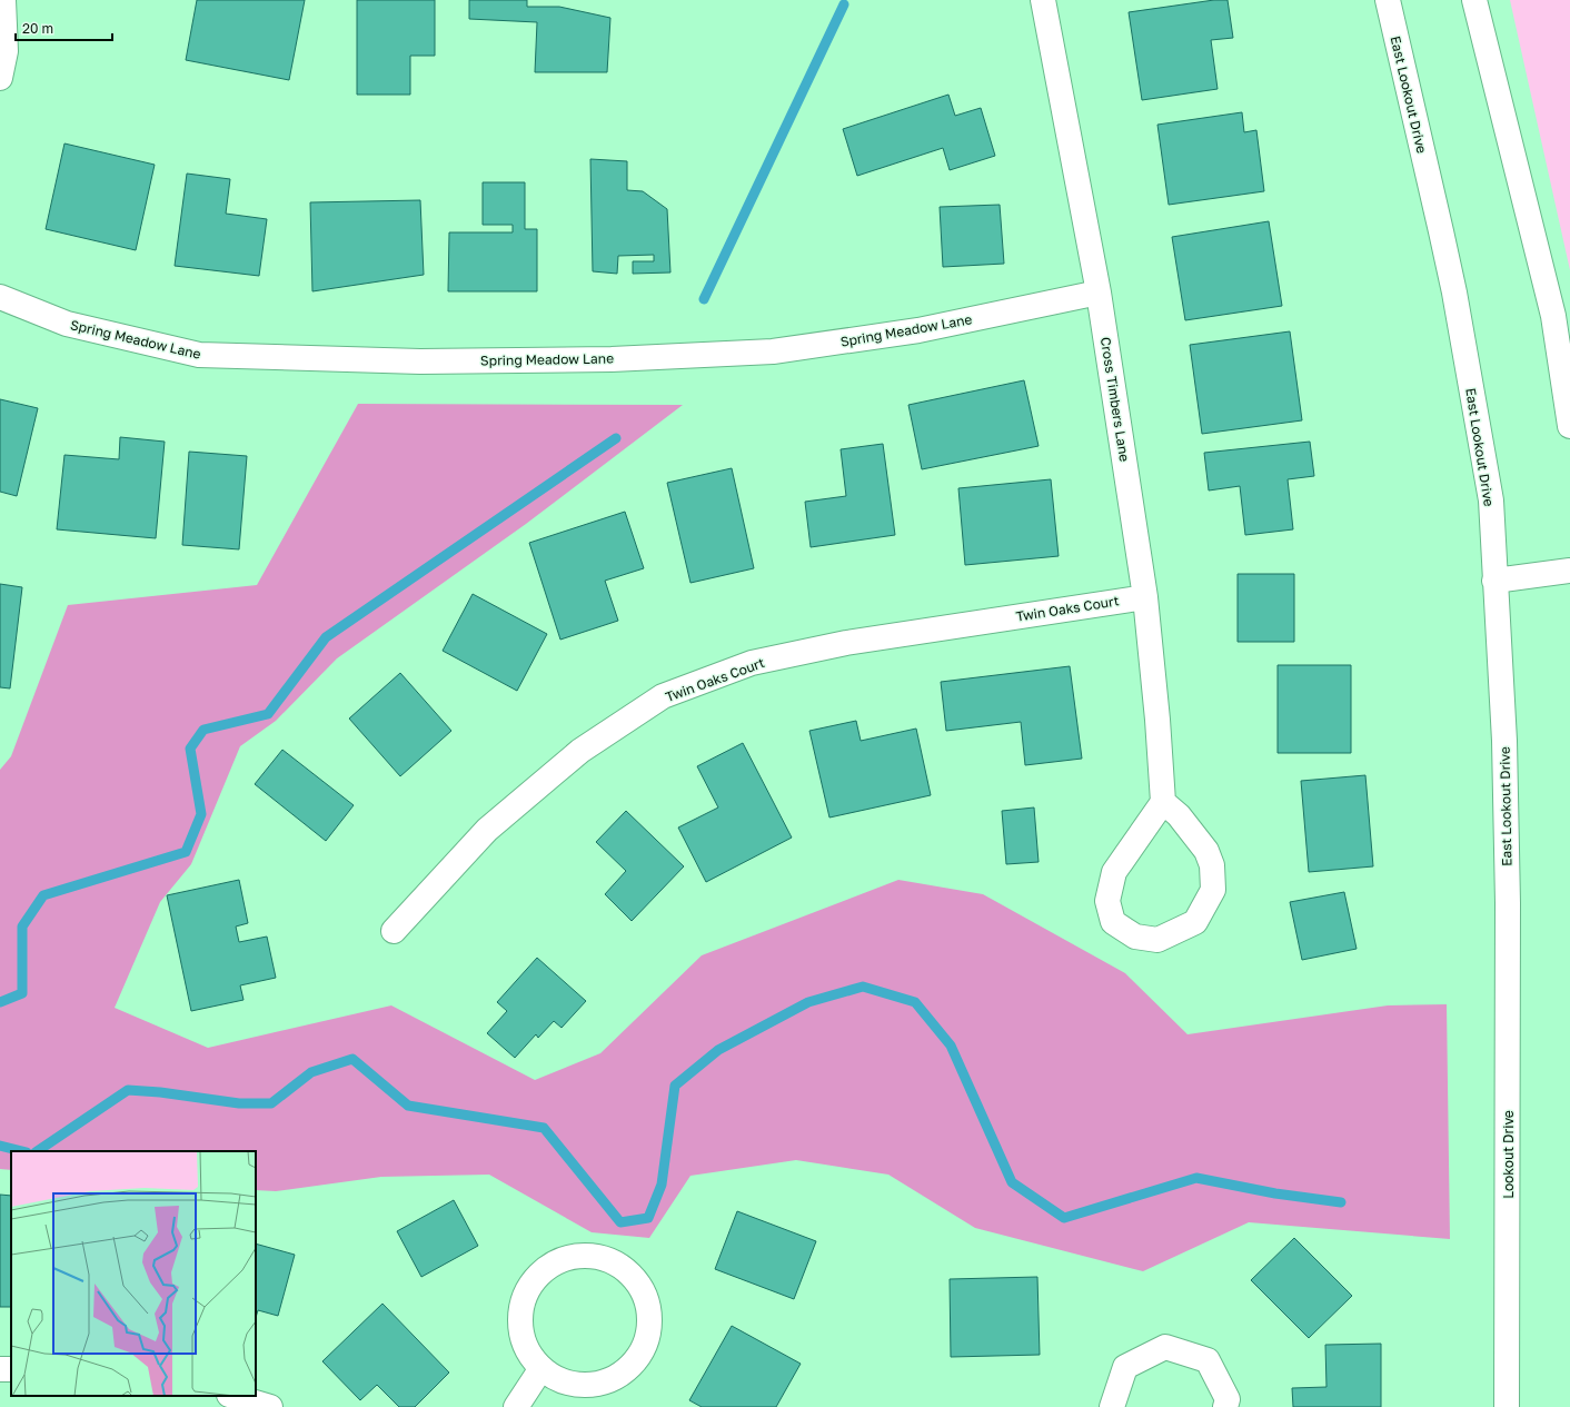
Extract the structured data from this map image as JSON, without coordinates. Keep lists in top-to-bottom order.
{
  "streets": {
    "street": [
      "East Lookout Drive",
      "Spring Meadow Lane",
      "Cross Timbers Lane",
      "Twin Oaks Court",
      "Lookout Drive"
    ]
  },
  "crossings": [
    ["East Lookout Drive", "Lookout Drive"],
    ["Spring Meadow Lane", "Cross Timbers Lane"],
    ["Cross Timbers Lane", "Twin Oaks Court"]
  ],
  "scale_bar": "20 m"
}
